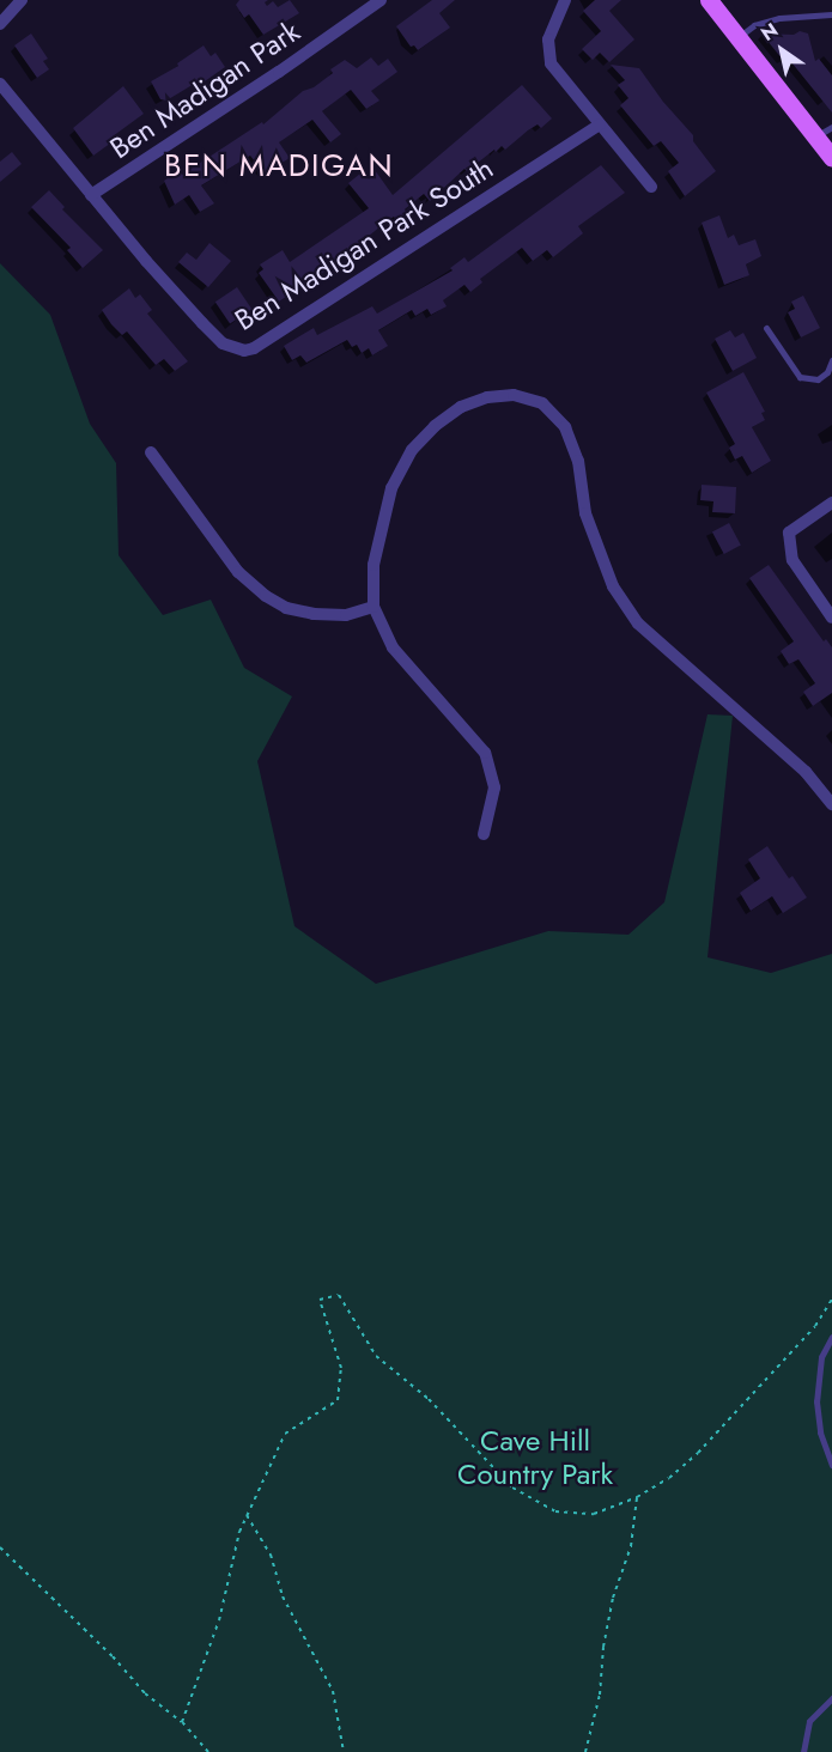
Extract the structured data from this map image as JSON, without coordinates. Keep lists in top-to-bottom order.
{
  "streets": {
    "street": ["Ben Madigan Park", "Ben Madigan Park South"]
  },
  "crossings": [
    ["Ben Madigan Park", "Ben Madigan Park South"]
  ],
  "districts": ["BEN MADIGAN"],
  "parks": ["Cave Hill Country Park"],
  "north": "top left"
}
